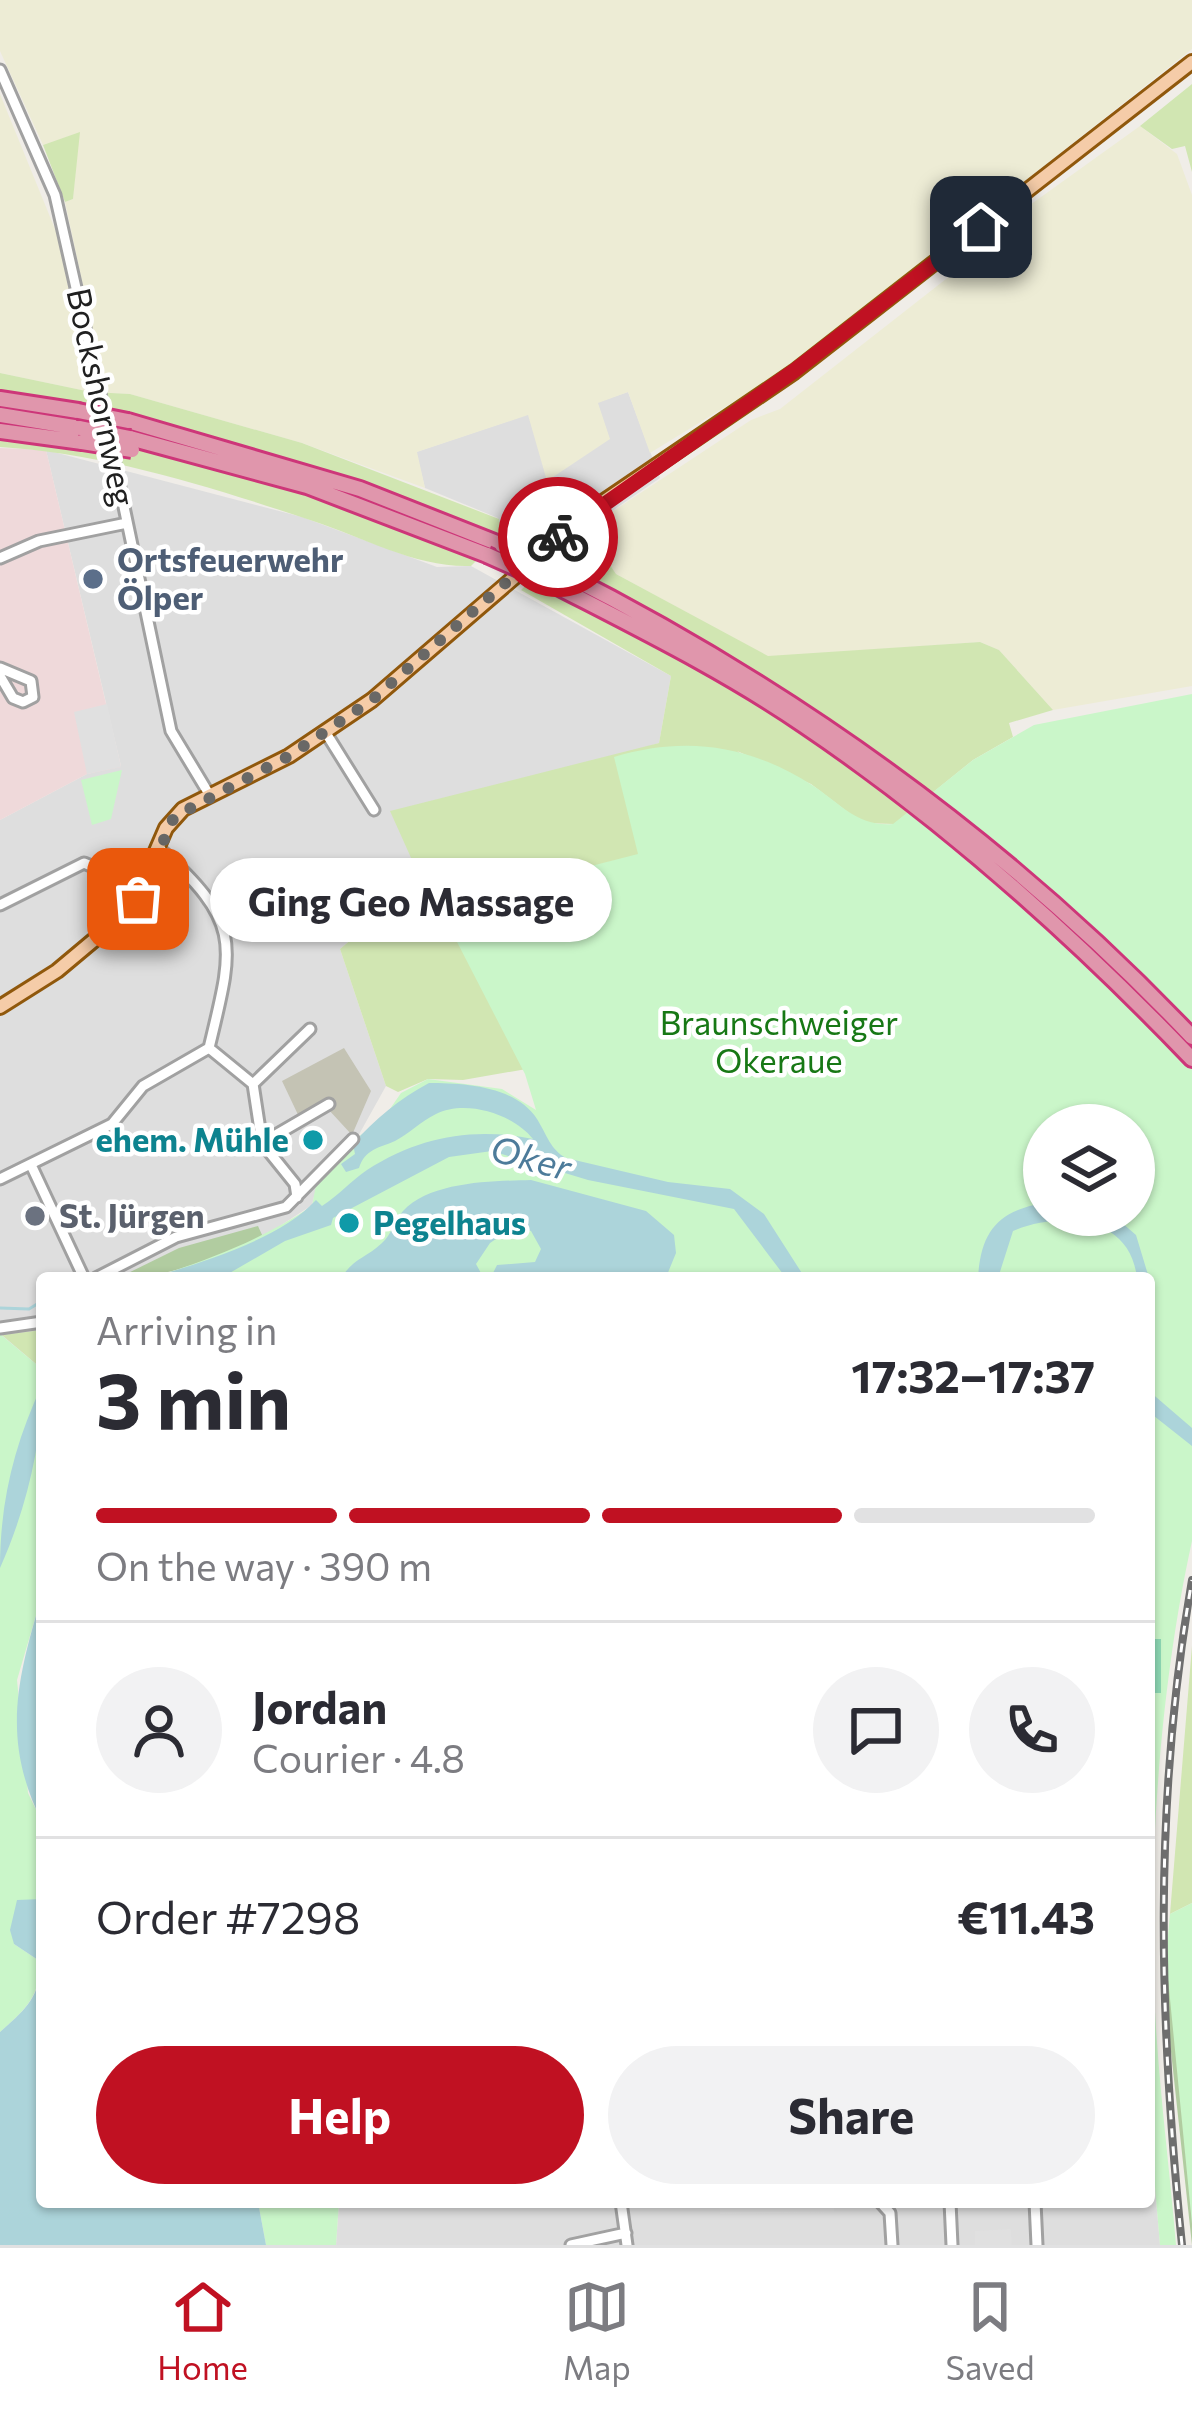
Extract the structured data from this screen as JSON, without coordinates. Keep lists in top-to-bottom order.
{
  "streets": {
    "street": ["Bockshornweg"]
  },
  "water": ["Oker"],
  "parks": ["Braunschweiger Okeraue"],
  "places": [
    "Ortsfeuerwehr Ölper",
    "Ging Geo Massage",
    "ehem. Mühle",
    "St. Jürgen",
    "Pegelhaus"
  ],
  "page": {
    "bubble": "Ging Geo Massage",
    "heading": ["3 min", "Arriving in", "17:32–17:37"],
    "panel": [
      "Jordan",
      "Courier · 4.8",
      "Order #7298",
      "€11.43"
    ],
    "bar": "On the way · 390 m",
    "buttons": ["Help", "Share"],
    "tabs": ["Home", "Map", "Saved"]
  }
}
